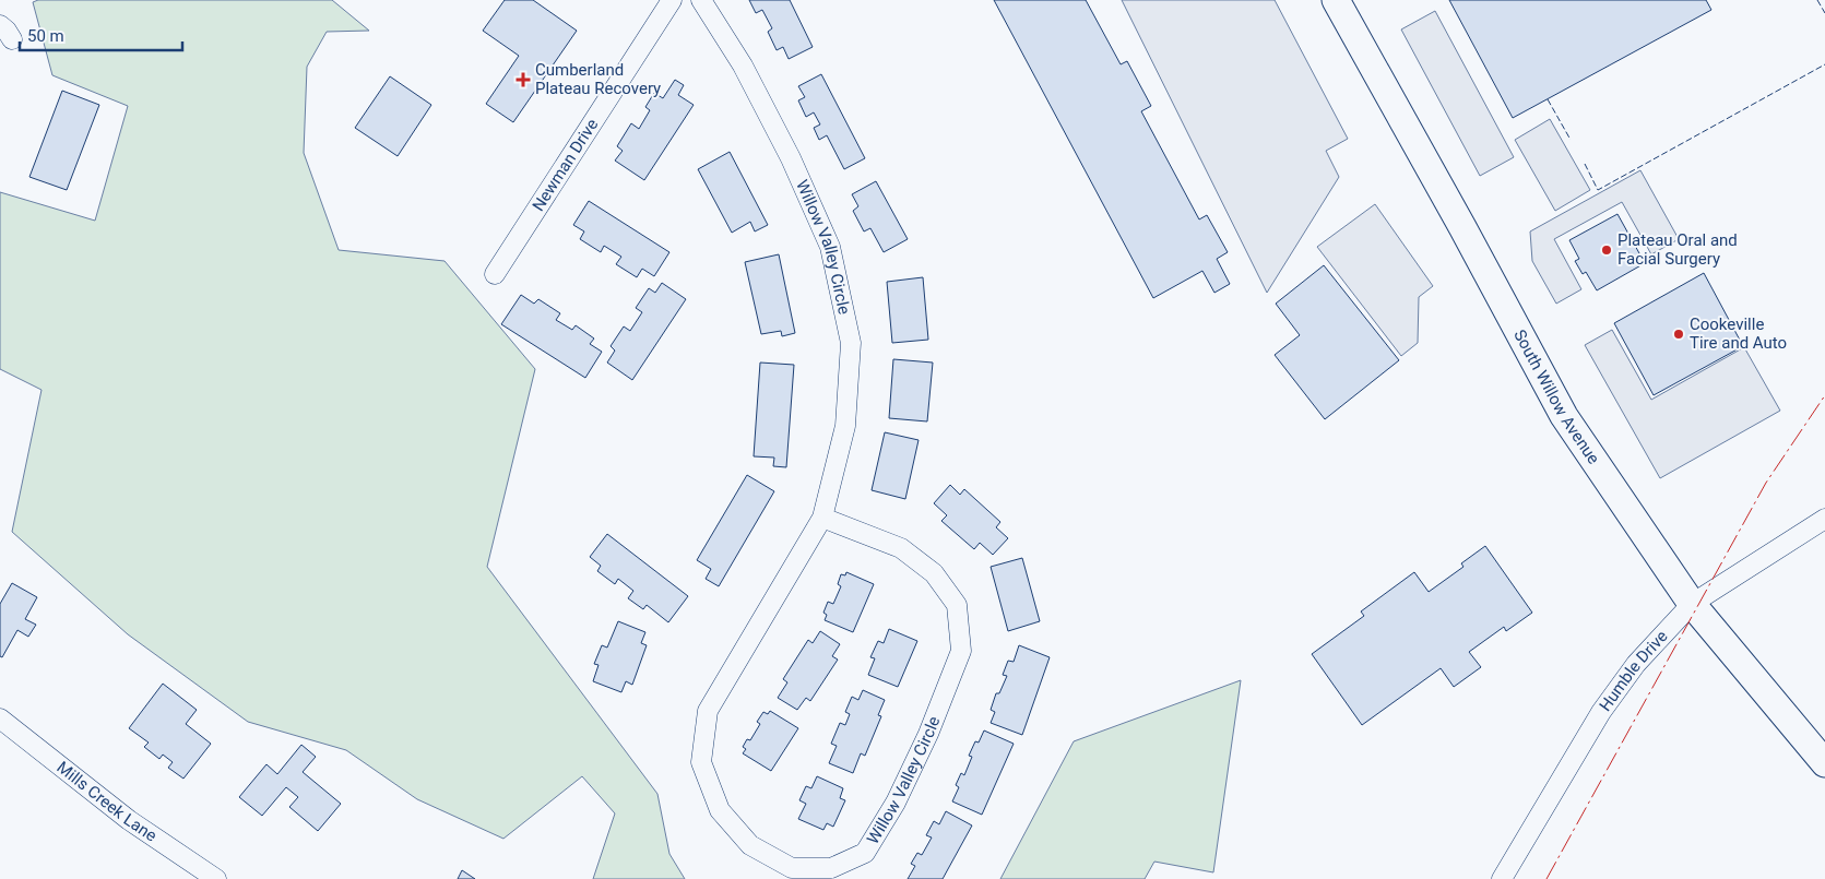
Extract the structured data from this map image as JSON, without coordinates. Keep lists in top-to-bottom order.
{
  "streets": {
    "main road": ["South Willow Avenue"],
    "street": [
      "Newman Drive",
      "Willow Valley Circle",
      "Humble Drive",
      "Mills Creek Lane"
    ]
  },
  "crossings": [
    ["South Willow Avenue", "Humble Drive"]
  ],
  "places": {
    "health": ["Cumberland Plateau Recovery"],
    "other": ["Plateau Oral and Facial Surgery", "Cookeville Tire and Auto"]
  },
  "scale_bar": "50 m"
}
